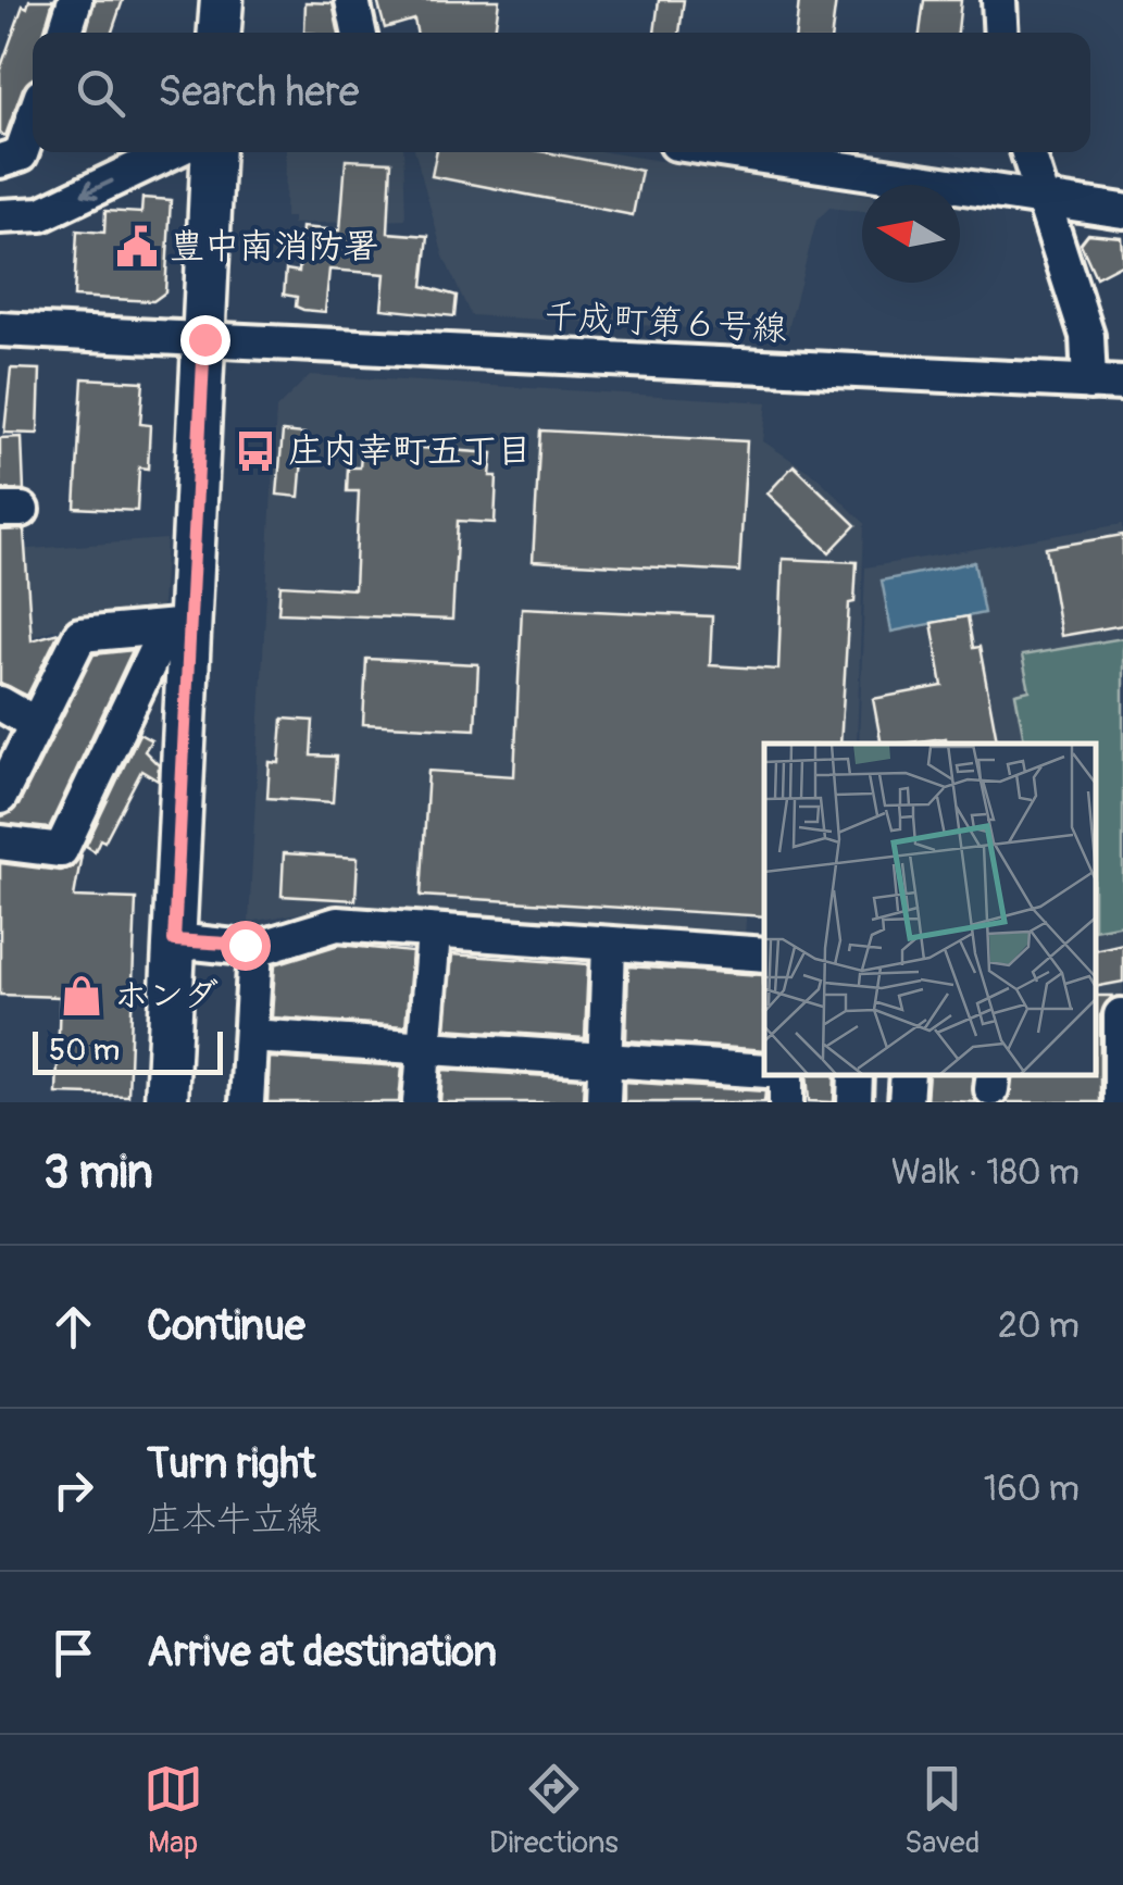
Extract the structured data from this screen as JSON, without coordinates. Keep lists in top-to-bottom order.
{
  "streets": {
    "street": ["千成町第６号線"]
  },
  "places": {
    "public building": ["豊中南消防署"],
    "bus stop": ["庄内幸町五丁目"],
    "shop": ["ホンダ"]
  },
  "scale_bar": "50 m",
  "north": "left",
  "page": {
    "search": "Search here",
    "scale": "50 m",
    "heading": ["3 min", "Walk · 180 m"],
    "list": [
      ["Continue", "20 m"],
      ["Turn right", "庄本牛立線", "160 m"],
      "Arrive at destination"
    ],
    "nav": ["Map", "Directions", "Saved"]
  }
}
